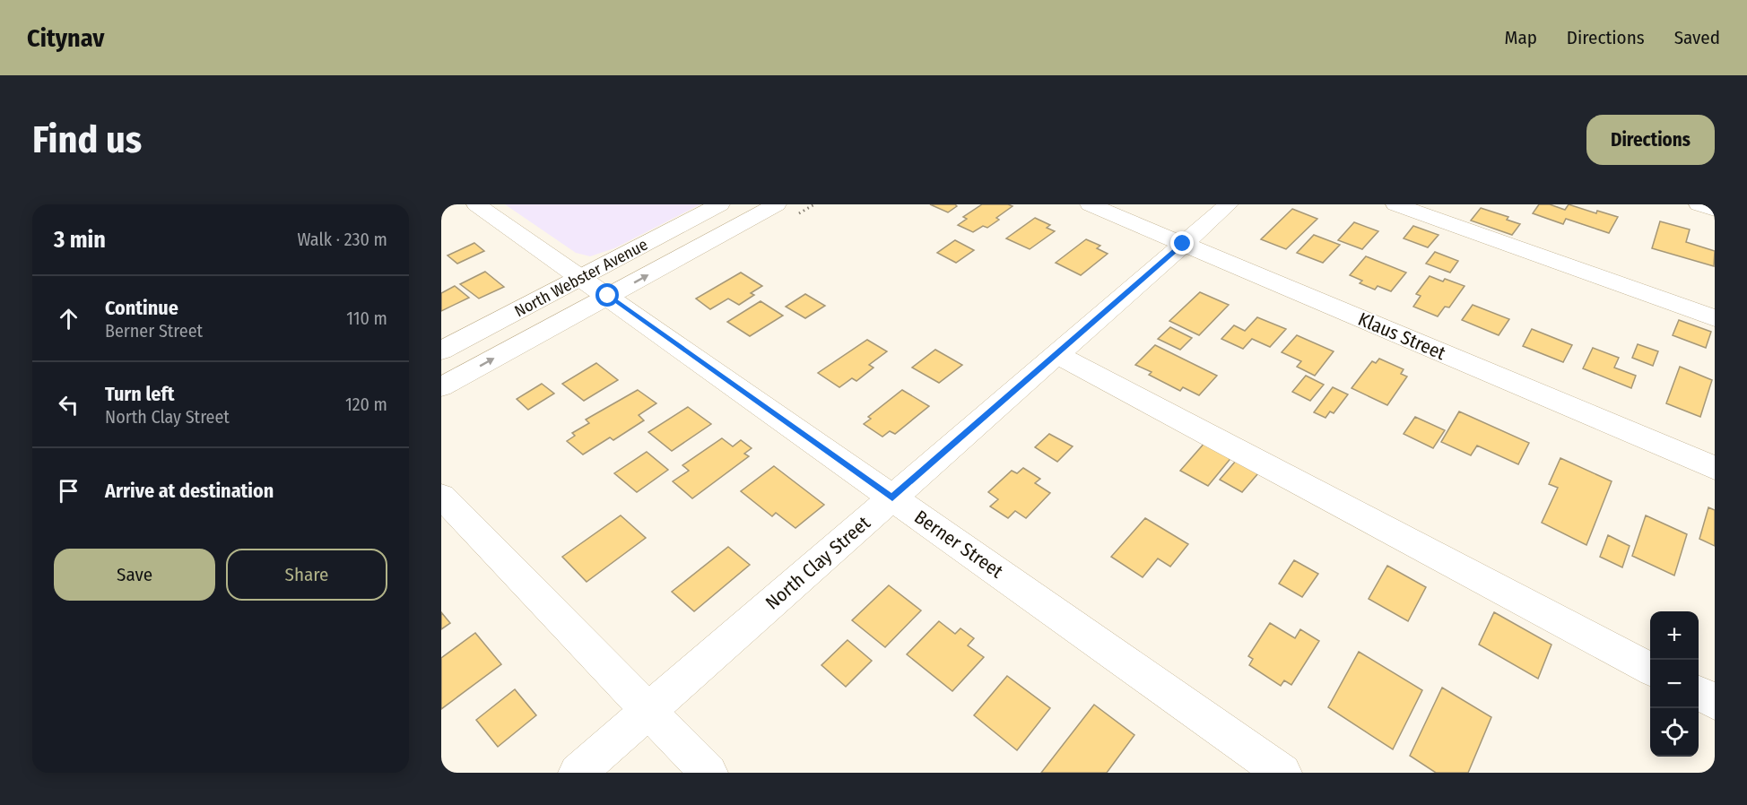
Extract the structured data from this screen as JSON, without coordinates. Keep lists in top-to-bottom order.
{
  "streets": {
    "street": [
      "North Webster Avenue",
      "Klaus Street",
      "Berner Street",
      "North Clay Street"
    ]
  },
  "crossings": [
    ["North Webster Avenue", "Berner Street"],
    ["Klaus Street", "North Clay Street"],
    ["Berner Street", "North Clay Street"]
  ],
  "page": {
    "header": "Citynav",
    "nav": ["Map", "Directions", "Saved"],
    "buttons": [
      "Directions",
      ["Save", "Share"]
    ],
    "title": "Find us",
    "heading": ["3 min", "Walk · 230 m"],
    "list": [
      ["Continue", "Berner Street", "110 m"],
      ["Turn left", "North Clay Street", "120 m"],
      "Arrive at destination"
    ],
    "map_buttons": ["+", "−"]
  }
}
